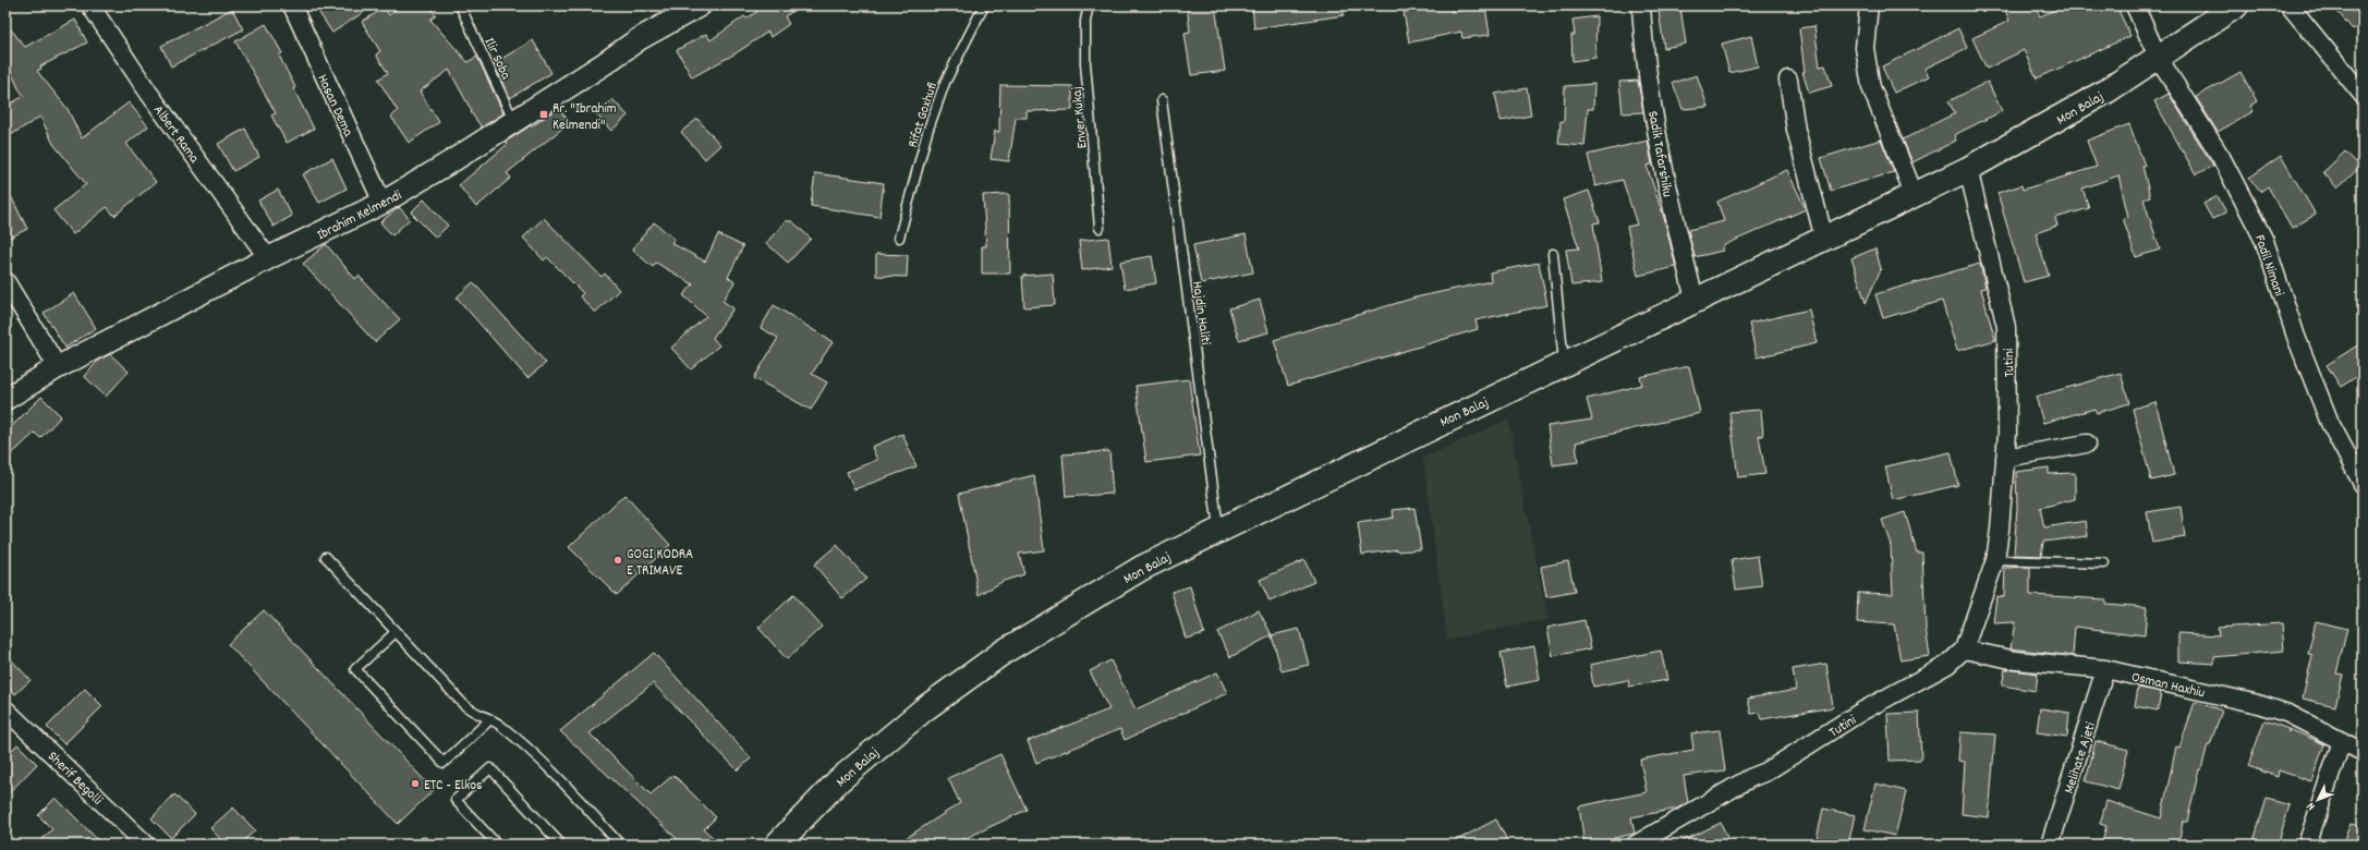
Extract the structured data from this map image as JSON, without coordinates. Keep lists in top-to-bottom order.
{
  "streets": {
    "main road": ["Mon Balaj"],
    "street": [
      "Hasan Dema",
      "Albert Rama",
      "Sadik Tafarshiku",
      "Ibrahim Kelmendi",
      "Fadil Nimani",
      "Tutini",
      "Osman Haxhiu",
      "Melihate Ajeti",
      "Sherif Begolli"
    ],
    "lane": [
      "Ilir Soba",
      "Rifat Goxhufi",
      "Enver Kukaj",
      "Hajdin Haliti"
    ]
  },
  "crossings": [
    ["Ilir Soba", "Ibrahim Kelmendi"],
    ["Hasan Dema", "Ibrahim Kelmendi"],
    ["Mon Balaj", "Sadik Tafarshiku"],
    ["Mon Balaj", "Fadil Nimani"],
    ["Mon Balaj", "Hajdin Haliti"],
    ["Mon Balaj", "Tutini"],
    ["Albert Rama", "Ibrahim Kelmendi"],
    ["Tutini", "Osman Haxhiu"],
    ["Osman Haxhiu", "Melihate Ajeti"]
  ],
  "places": {
    "transit": ["Rr. \"Ibrahim Kelmendi\""],
    "other": ["GOGI KODRA E TRIMAVE", "ETC - Elkos"]
  },
  "north": "bottom left"
}
